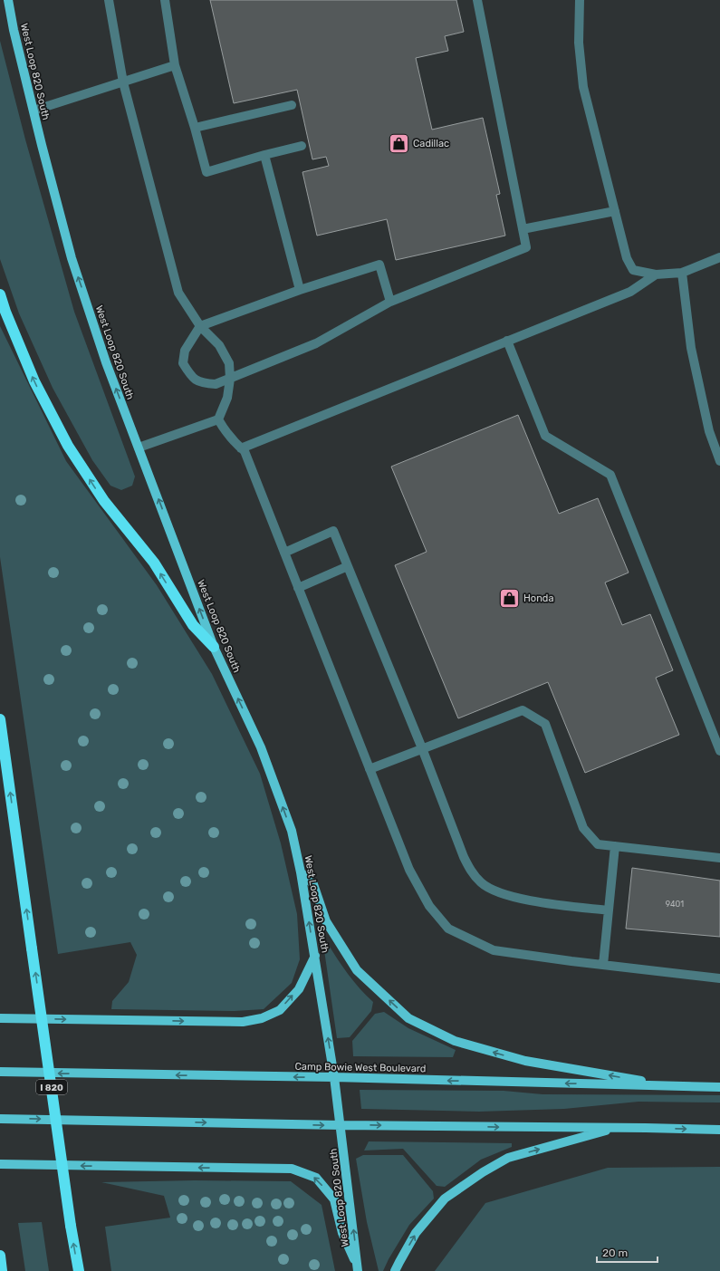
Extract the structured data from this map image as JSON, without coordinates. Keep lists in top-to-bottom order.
{
  "streets": {
    "highway": ["I 820"],
    "main road": ["West Loop 820 South", "Camp Bowie West Boulevard"]
  },
  "crossings": [
    ["West Loop 820 South", "Camp Bowie West Boulevard"]
  ],
  "one_way": ["West Loop 820 South"],
  "places": {
    "shop": ["Cadillac", "Honda"]
  },
  "house_numbers": ["9401"],
  "scale_bar": "20 m"
}
